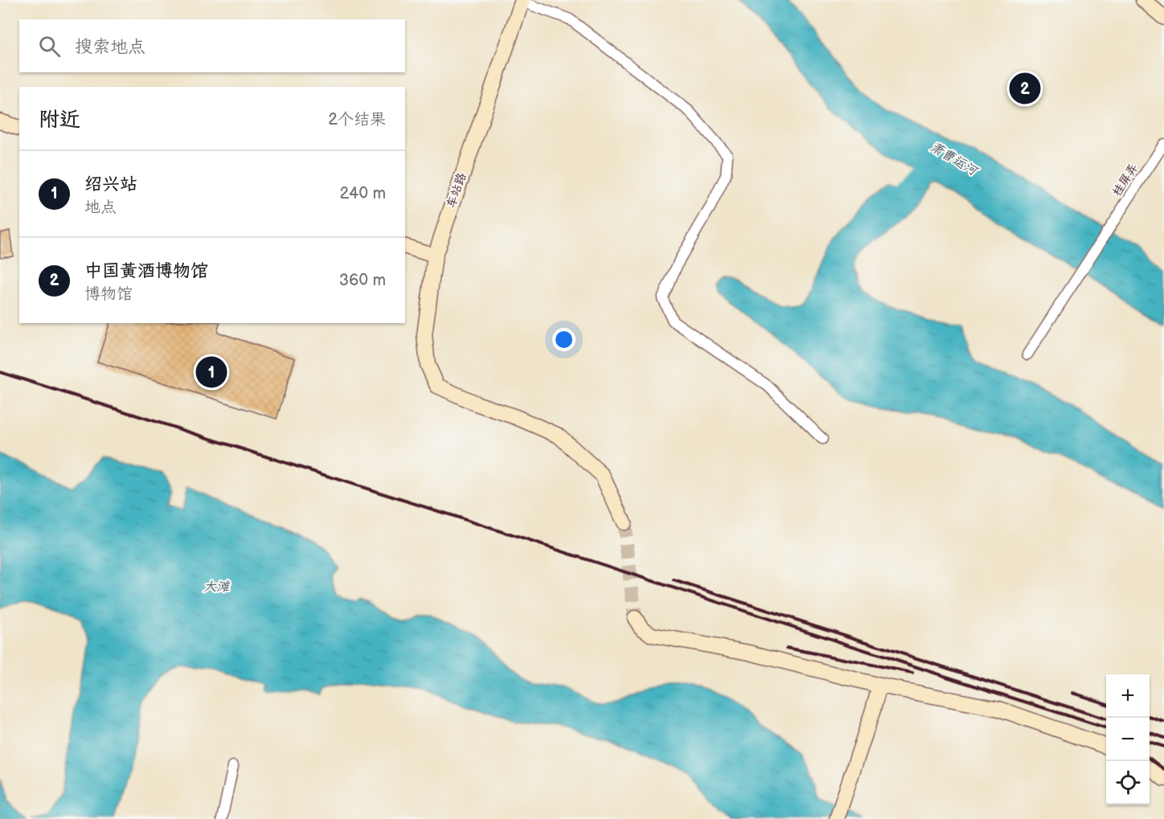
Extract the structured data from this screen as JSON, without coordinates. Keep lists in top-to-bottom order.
{
  "streets": {
    "street": ["桂屏弄", "车站路"]
  },
  "water": ["萧曹运河", "大滩"],
  "page": {
    "search": "搜索地点",
    "pins": ["2", "1"],
    "heading": ["附近", "2个结果"],
    "list": [
      {
        "mark": "1",
        "name": "绍兴站",
        "note": "地点",
        "value": "240 m"
      },
      {
        "mark": "2",
        "name": "中国黄酒博物馆",
        "note": "博物馆",
        "value": "360 m"
      }
    ],
    "map_buttons": ["+", "−"]
  }
}
